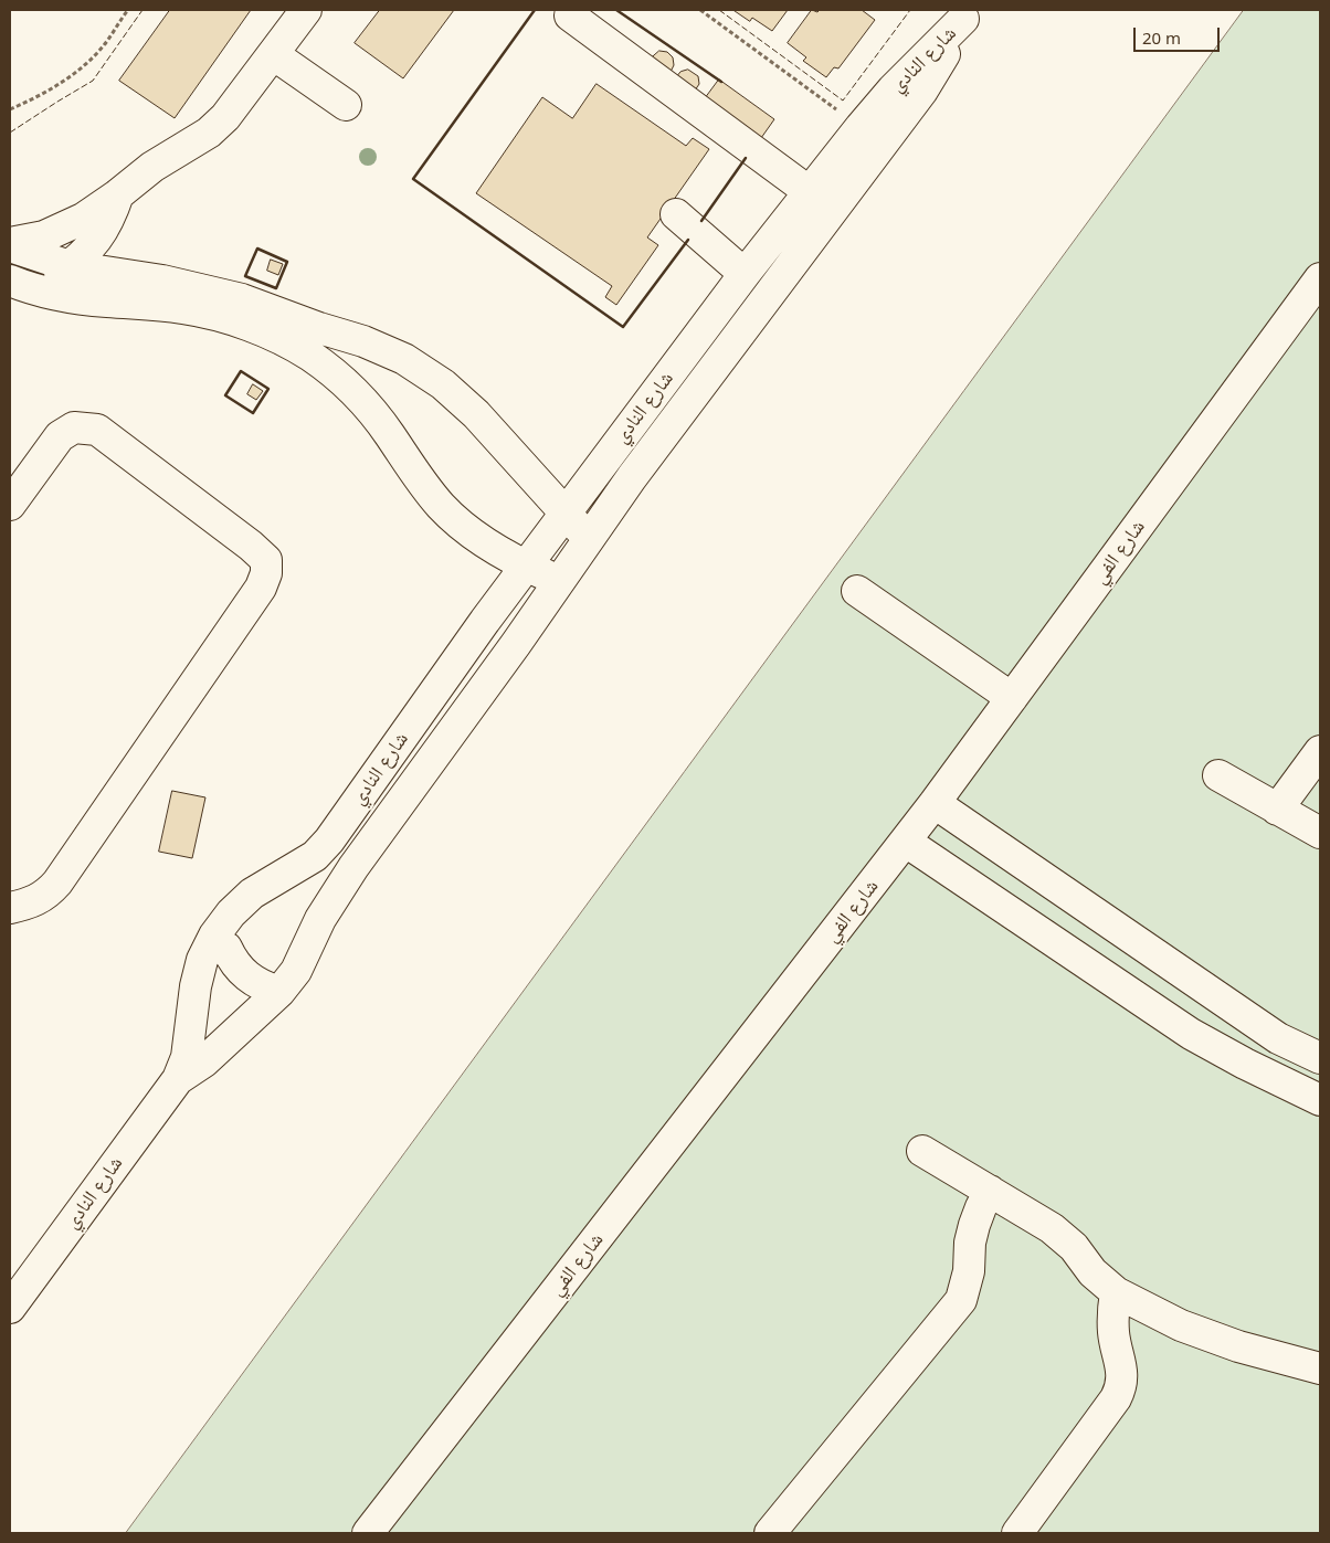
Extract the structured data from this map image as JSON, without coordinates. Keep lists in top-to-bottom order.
{
  "streets": {
    "street": ["شارع النادي", "شارع الفي"]
  },
  "scale_bar": "20 m"
}
